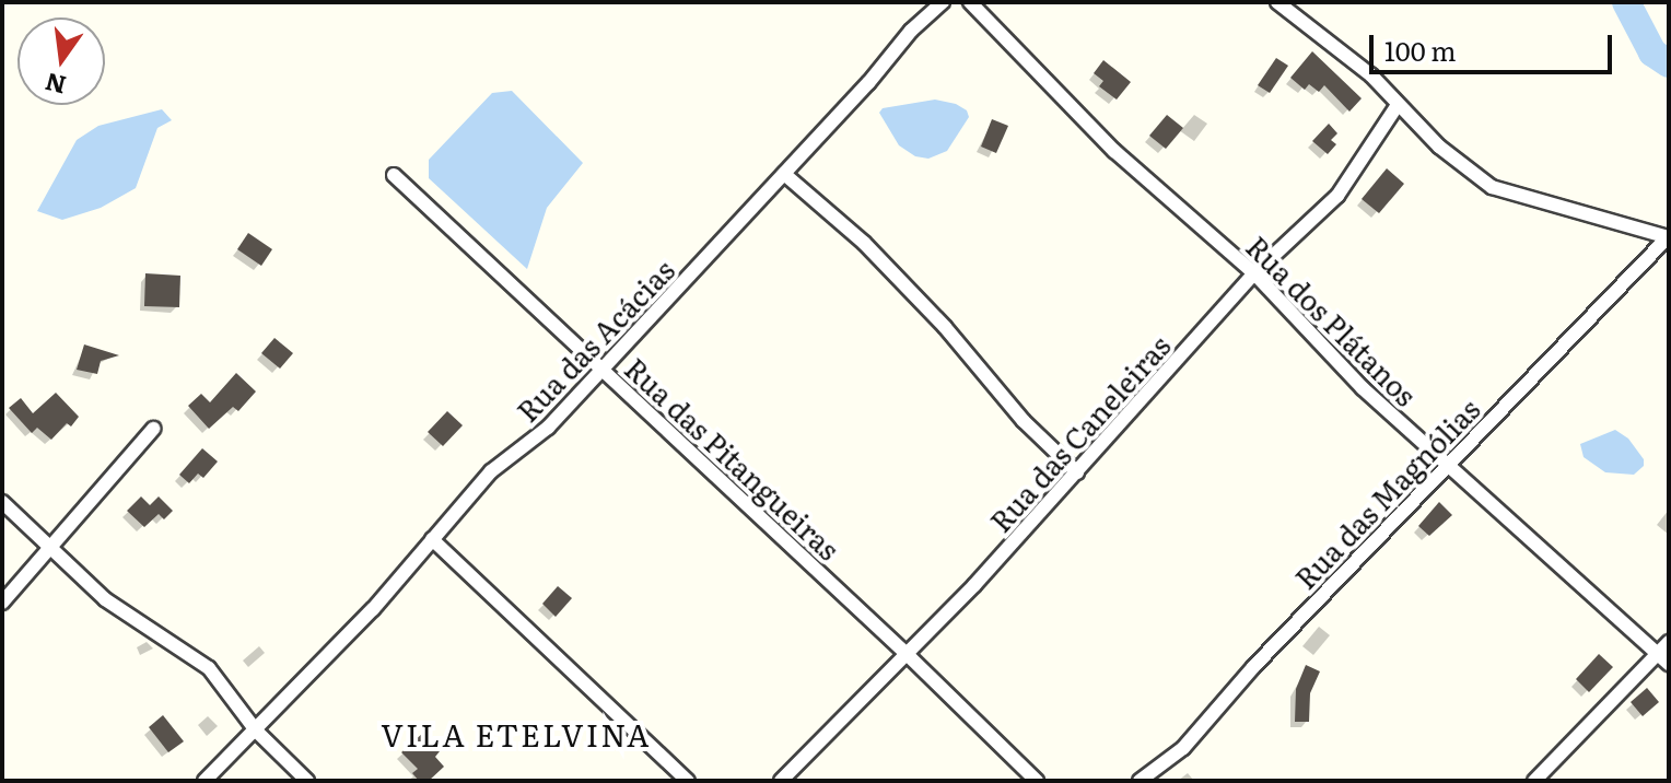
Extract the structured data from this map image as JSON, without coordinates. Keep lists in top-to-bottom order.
{
  "streets": {
    "street": [
      "Rua dos Plátanos",
      "Rua das Acácias",
      "Rua das Caneleiras",
      "Rua das Pitangueiras",
      "Rua das Magnólias"
    ]
  },
  "crossings": [
    ["Rua dos Plátanos", "Rua das Caneleiras"],
    ["Rua dos Plátanos", "Rua das Magnólias"],
    ["Rua das Acácias", "Rua das Pitangueiras"],
    ["Rua das Caneleiras", "Rua das Pitangueiras"]
  ],
  "districts": ["VILA ETELVINA"],
  "scale_bar": "100 m",
  "north": "bottom"
}
